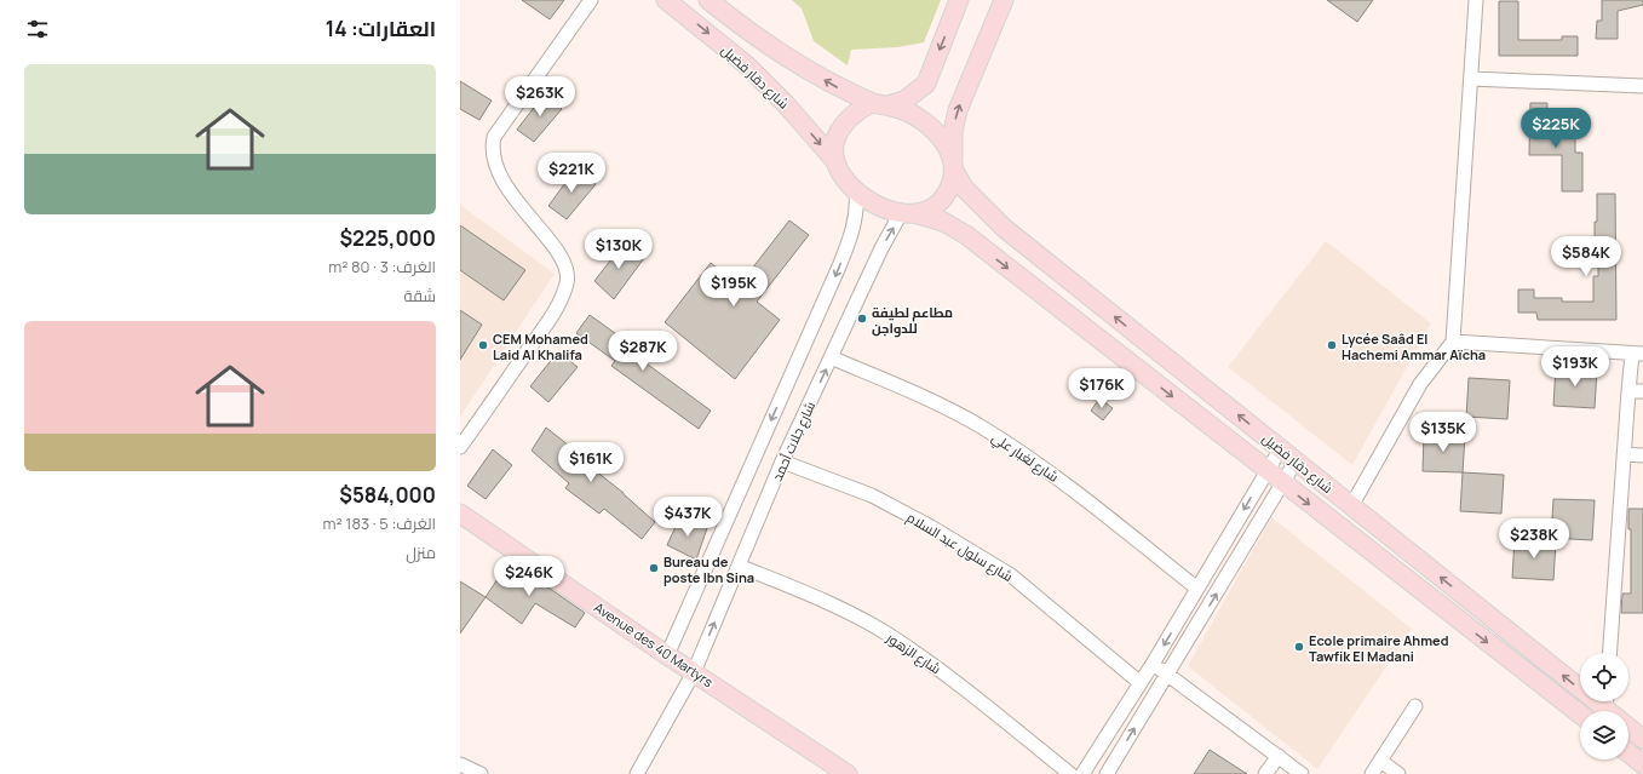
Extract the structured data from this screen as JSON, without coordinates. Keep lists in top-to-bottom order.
{
  "streets": {
    "main road": ["شارع دقار فضيل", "Avenue des 40 Martyrs"],
    "street": [
      "شارع جلات أحمد",
      "شارع لغبار علي",
      "شارع سلول عبد السلام",
      "شارع الزهور"
    ]
  },
  "crossings": [
    ["شارع دقار فضيل", "شارع جلات أحمد"],
    ["شارع جلات أحمد", "شارع لغبار علي"],
    ["شارع جلات أحمد", "شارع سلول عبد السلام"],
    ["شارع جلات أحمد", "Avenue des 40 Martyrs"],
    ["شارع جلات أحمد", "شارع الزهور"]
  ],
  "places": [
    "مطاعم لطيفة للدواجن",
    "CEM Mohamed Laid Al Khalifa",
    "Lycée Saâd El Hachemi Ammar Aïcha",
    "Bureau de poste Ibn Sina",
    "Ecole primaire Ahmed Tawfik El Madani"
  ],
  "page": {
    "heading": "العقارات: 14",
    "list": [
      {
        "name": "$225,000",
        "note": "الغرف: 3 · 80 m² · شقة"
      },
      {
        "name": "$584,000",
        "note": "الغرف: 5 · 183 m² · منزل"
      }
    ],
    "price": [
      "$263K",
      "$225K",
      "$221K",
      "$130K",
      "$584K",
      "$195K",
      "$287K",
      "$193K",
      "$176K",
      "$135K",
      "$161K",
      "$437K",
      "$238K",
      "$246K"
    ]
  }
}
